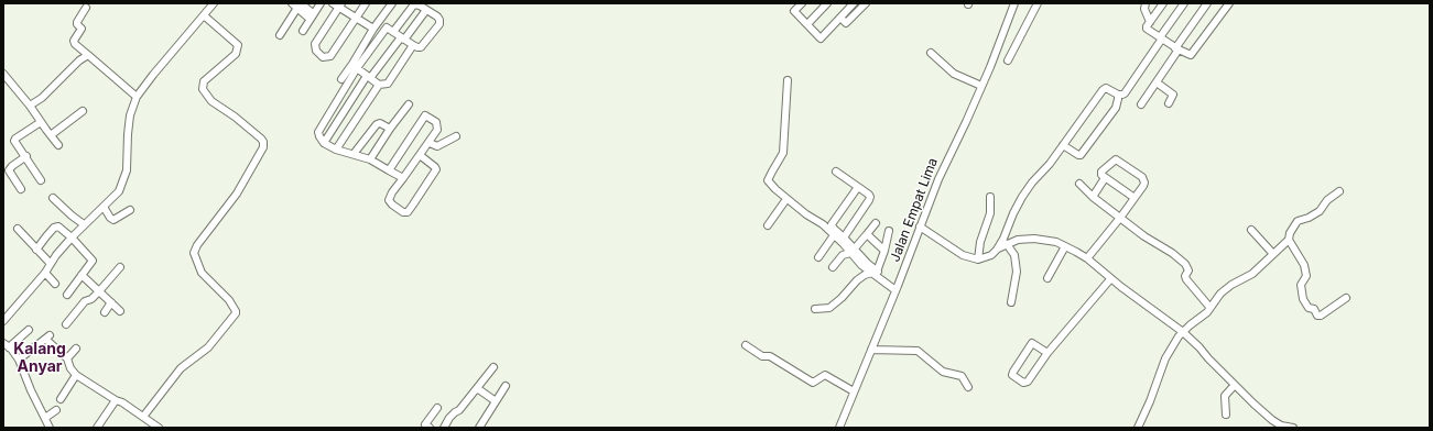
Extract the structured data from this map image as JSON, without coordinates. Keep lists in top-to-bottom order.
{
  "streets": {
    "street": ["Jalan Empat Lima"]
  },
  "districts": ["Kalang Anyar"]
}
